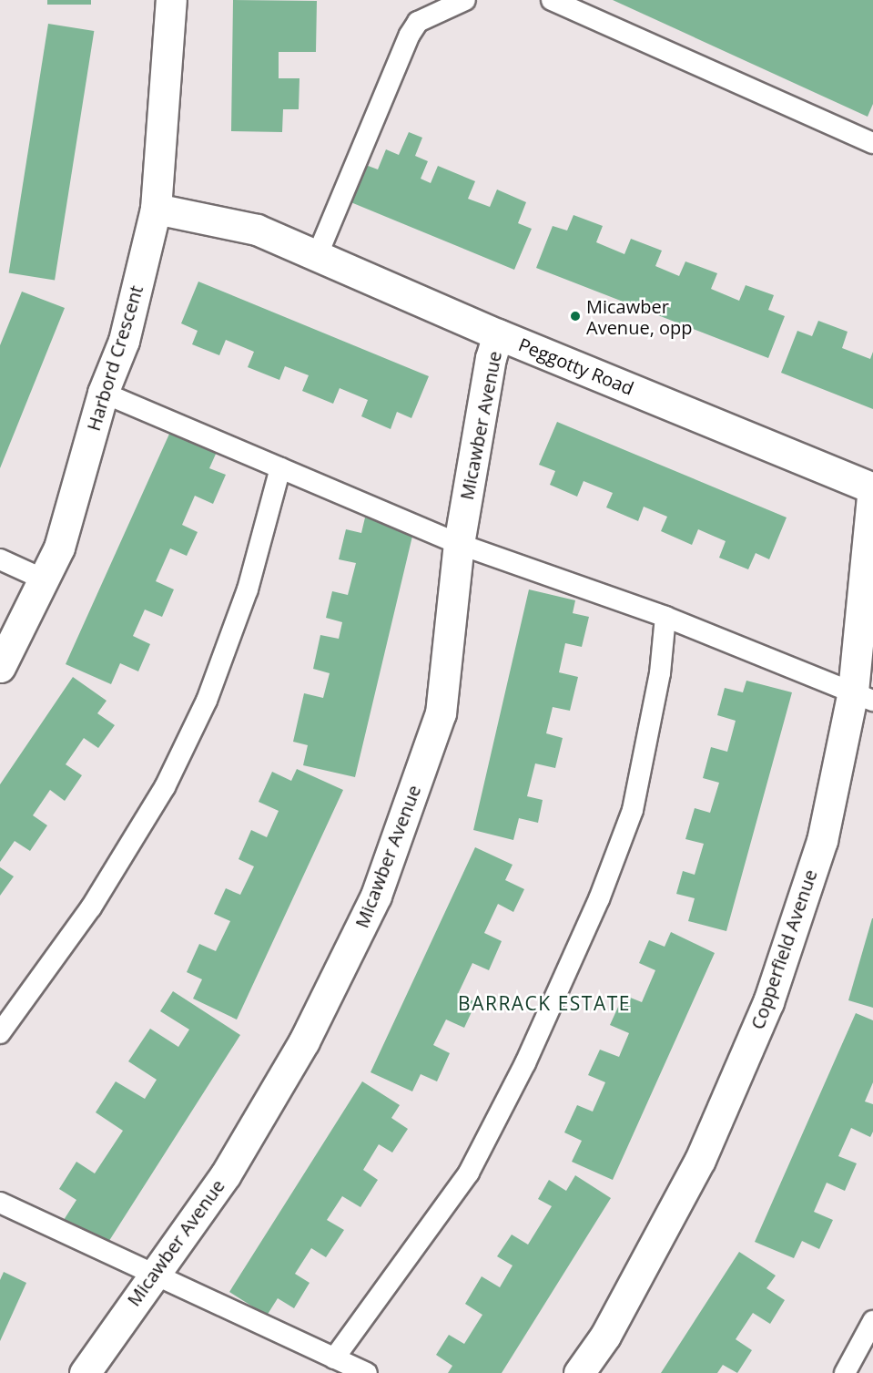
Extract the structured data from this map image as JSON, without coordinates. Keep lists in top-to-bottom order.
{
  "streets": {
    "street": [
      "Harbord Crescent",
      "Peggotty Road",
      "Micawber Avenue",
      "Copperfield Avenue"
    ]
  },
  "crossings": [
    ["Harbord Crescent", "Peggotty Road"],
    ["Peggotty Road", "Micawber Avenue"],
    ["Peggotty Road", "Copperfield Avenue"]
  ],
  "districts": ["BARRACK ESTATE"],
  "places": ["Micawber Avenue, opp"]
}
